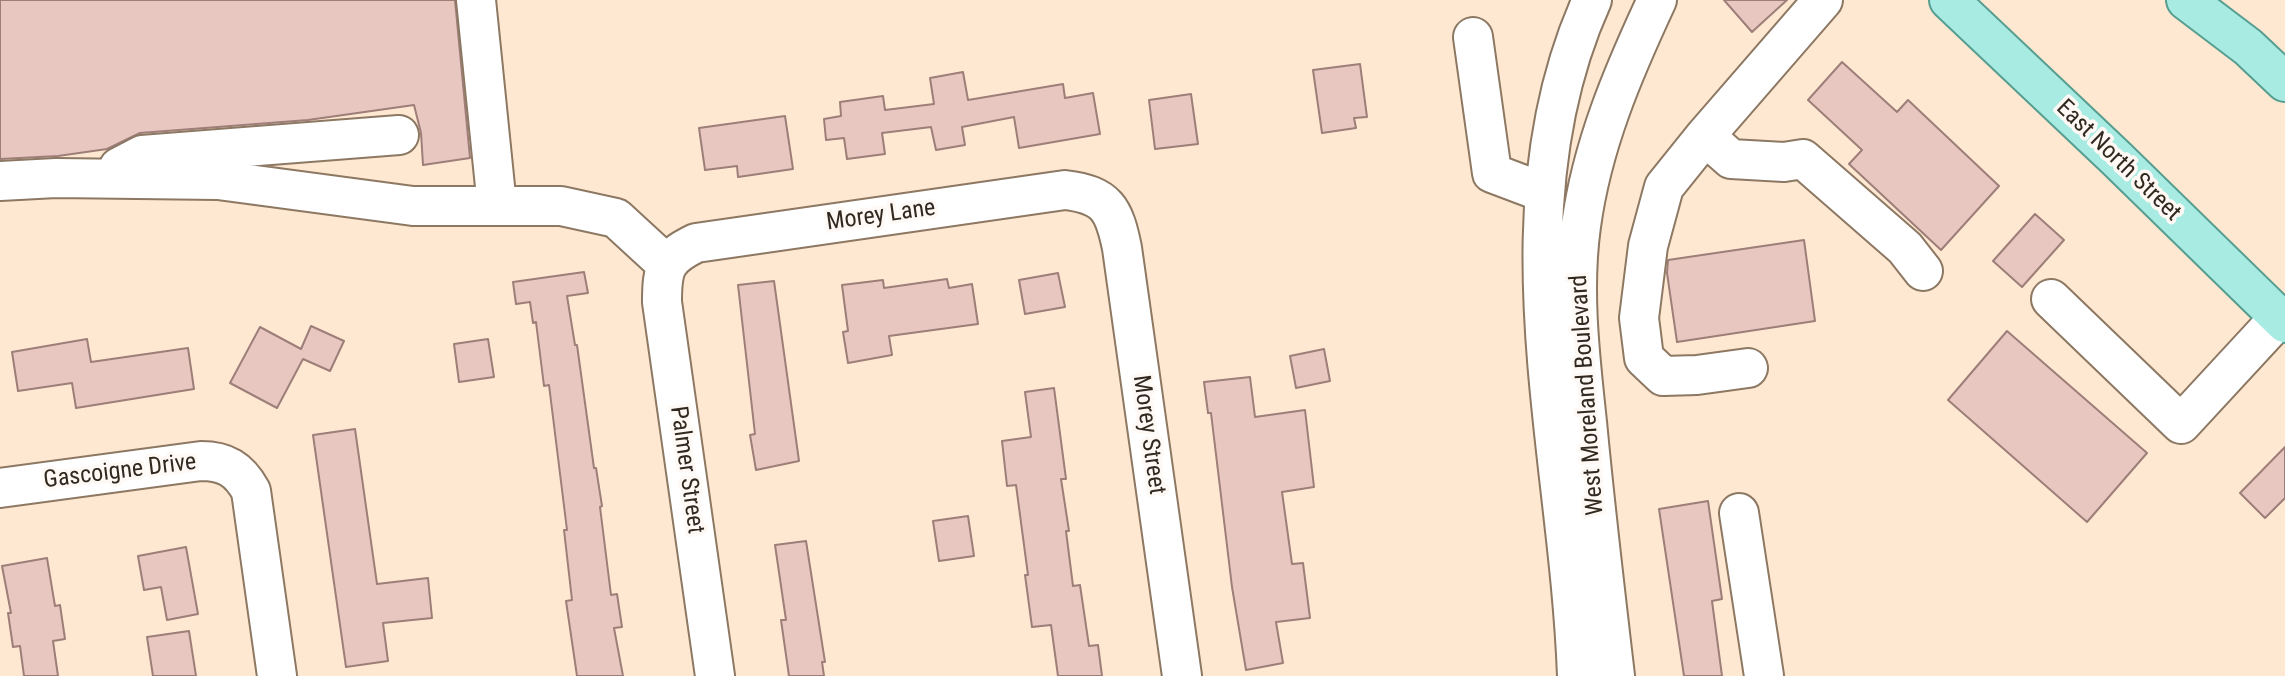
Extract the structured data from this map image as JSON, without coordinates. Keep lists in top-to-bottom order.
{
  "streets": {
    "main road": ["East North Street"],
    "street": [
      "Morey Lane",
      "West Moreland Boulevard",
      "Morey Street",
      "Palmer Street",
      "Gascoigne Drive"
    ]
  },
  "crossings": [
    ["Morey Lane", "Morey Street"],
    ["Morey Lane", "Palmer Street"]
  ]
}
